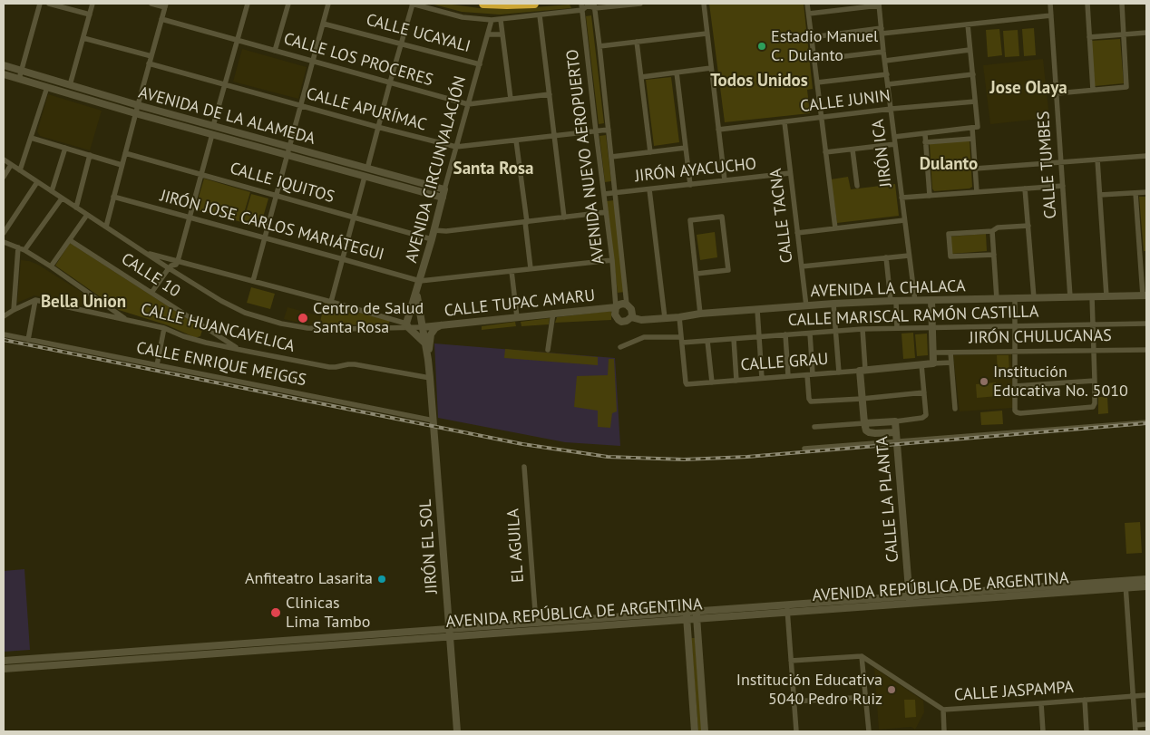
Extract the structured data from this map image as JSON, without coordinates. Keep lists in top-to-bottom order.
{
  "streets": {
    "street": [
      "CALLE UCAYALI",
      "CALLE LOS PROCERES",
      "CALLE JUNIN",
      "CALLE APURÍMAC",
      "AVENIDA DE LA ALAMEDA",
      "JIRÓN ICA",
      "AVENIDA NUEVO AEROPUERTO",
      "CALLE TUMBES",
      "AVENIDA CIRCUNVALACIÓN",
      "JIRÓN AYACUCHO",
      "CALLE IQUITOS",
      "CALLE TACNA",
      "JIRÓN JOSE CARLOS MARIÁTEGUI",
      "CALLE 10",
      "AVENIDA LA CHALACA",
      "CALLE TUPAC AMARU",
      "CALLE MARISCAL RAMÓN CASTILLA",
      "CALLE HUANCAVELICA",
      "JIRÓN CHULUCANAS",
      "CALLE GRAU",
      "CALLE ENRIQUE MEIGGS",
      "CALLE LA PLANTA",
      "EL AGUILA",
      "JIRÓN EL SOL",
      "AVENIDA REPÚBLICA DE ARGENTINA",
      "CALLE JASPAMPA"
    ]
  },
  "crossings": [
    ["CALLE UCAYALI", "AVENIDA CIRCUNVALACIÓN"],
    ["CALLE LOS PROCERES", "AVENIDA CIRCUNVALACIÓN"],
    ["CALLE JUNIN", "JIRÓN ICA"],
    ["CALLE JUNIN", "CALLE TACNA"],
    ["CALLE APURÍMAC", "AVENIDA NUEVO AEROPUERTO"],
    ["CALLE APURÍMAC", "AVENIDA CIRCUNVALACIÓN"],
    ["AVENIDA DE LA ALAMEDA", "AVENIDA CIRCUNVALACIÓN"],
    ["JIRÓN ICA", "AVENIDA LA CHALACA"],
    ["AVENIDA NUEVO AEROPUERTO", "JIRÓN AYACUCHO"],
    ["AVENIDA NUEVO AEROPUERTO", "JIRÓN JOSE CARLOS MARIÁTEGUI"],
    ["AVENIDA NUEVO AEROPUERTO", "AVENIDA LA CHALACA"],
    ["AVENIDA NUEVO AEROPUERTO", "CALLE TUPAC AMARU"],
    ["CALLE TUMBES", "AVENIDA LA CHALACA"],
    ["AVENIDA CIRCUNVALACIÓN", "CALLE IQUITOS"],
    ["AVENIDA CIRCUNVALACIÓN", "JIRÓN JOSE CARLOS MARIÁTEGUI"],
    ["AVENIDA CIRCUNVALACIÓN", "CALLE TUPAC AMARU"],
    ["AVENIDA CIRCUNVALACIÓN", "JIRÓN EL SOL"],
    ["JIRÓN AYACUCHO", "CALLE TACNA"],
    ["CALLE TACNA", "AVENIDA LA CHALACA"],
    ["CALLE 10", "CALLE HUANCAVELICA"],
    ["AVENIDA LA CHALACA", "CALLE TUPAC AMARU"],
    ["AVENIDA LA CHALACA", "CALLE GRAU"],
    ["CALLE TUPAC AMARU", "JIRÓN EL SOL"],
    ["CALLE MARISCAL RAMÓN CASTILLA", "CALLE GRAU"],
    ["CALLE HUANCAVELICA", "JIRÓN EL SOL"],
    ["CALLE ENRIQUE MEIGGS", "JIRÓN EL SOL"],
    ["CALLE LA PLANTA", "AVENIDA REPÚBLICA DE ARGENTINA"],
    ["EL AGUILA", "AVENIDA REPÚBLICA DE ARGENTINA"],
    ["JIRÓN EL SOL", "AVENIDA REPÚBLICA DE ARGENTINA"]
  ],
  "districts": [
    "Todos Unidos",
    "Jose Olaya",
    "Dulanto",
    "Santa Rosa",
    "Bella Union"
  ],
  "places": [
    "Estadio Manuel C. Dulanto",
    "Centro de Salud Santa Rosa",
    "Institución Educativa No. 5010",
    "Anfiteatro Lasarita",
    "Clinicas Lima Tambo",
    "Institución Educativa 5040 Pedro Ruiz"
  ]
}
